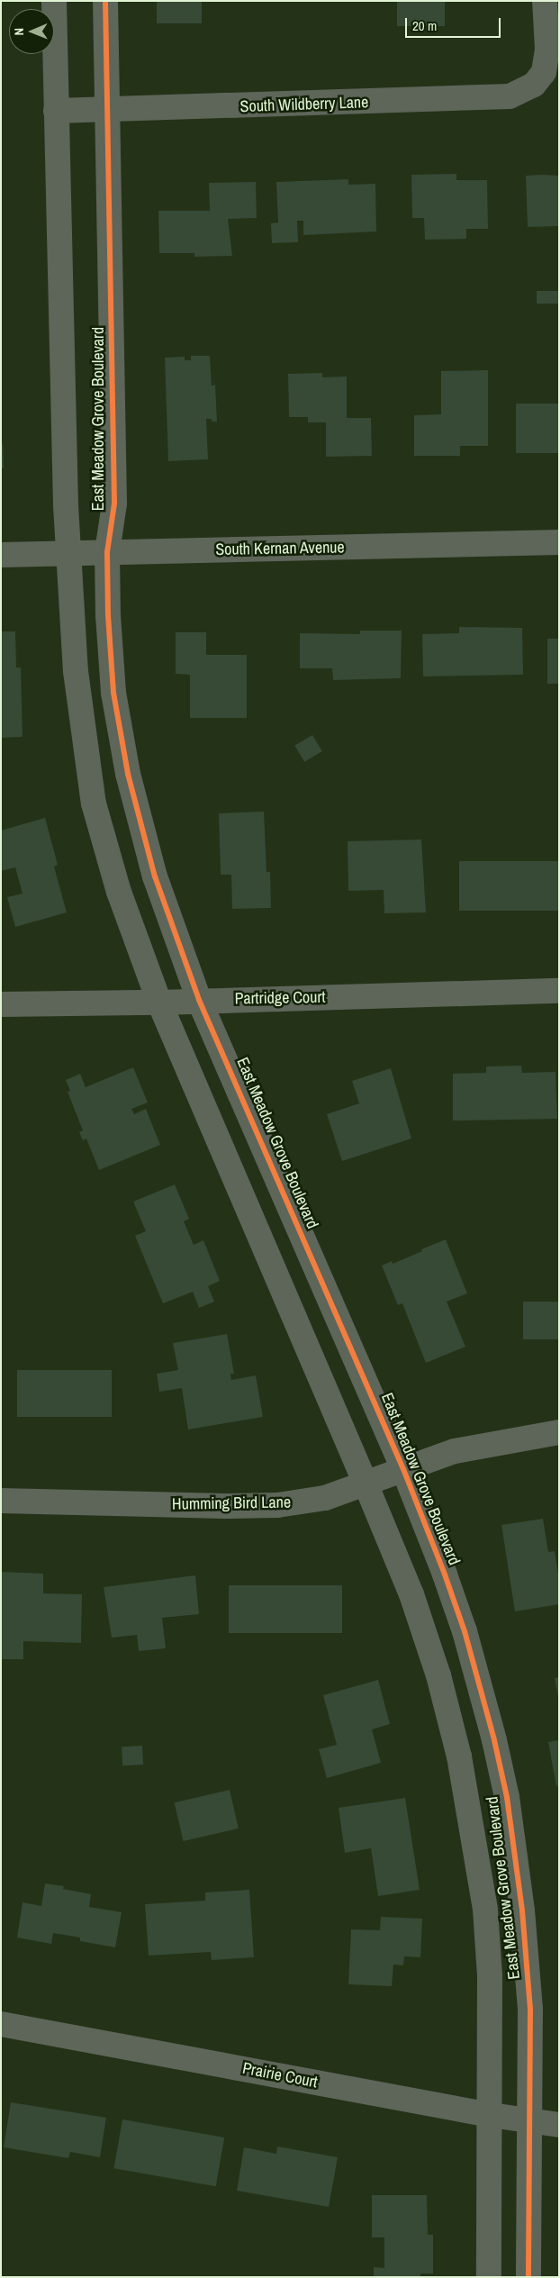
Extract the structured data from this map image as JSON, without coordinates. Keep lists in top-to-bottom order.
{
  "streets": {
    "street": [
      "South Wildberry Lane",
      "East Meadow Grove Boulevard",
      "South Kernan Avenue",
      "Partridge Court",
      "Humming Bird Lane",
      "Prairie Court"
    ]
  },
  "crossings": [
    ["South Wildberry Lane", "East Meadow Grove Boulevard"],
    ["East Meadow Grove Boulevard", "South Kernan Avenue"],
    ["East Meadow Grove Boulevard", "Partridge Court"],
    ["East Meadow Grove Boulevard", "Humming Bird Lane"],
    ["East Meadow Grove Boulevard", "Prairie Court"]
  ],
  "scale_bar": "20 m",
  "north": "left"
}
